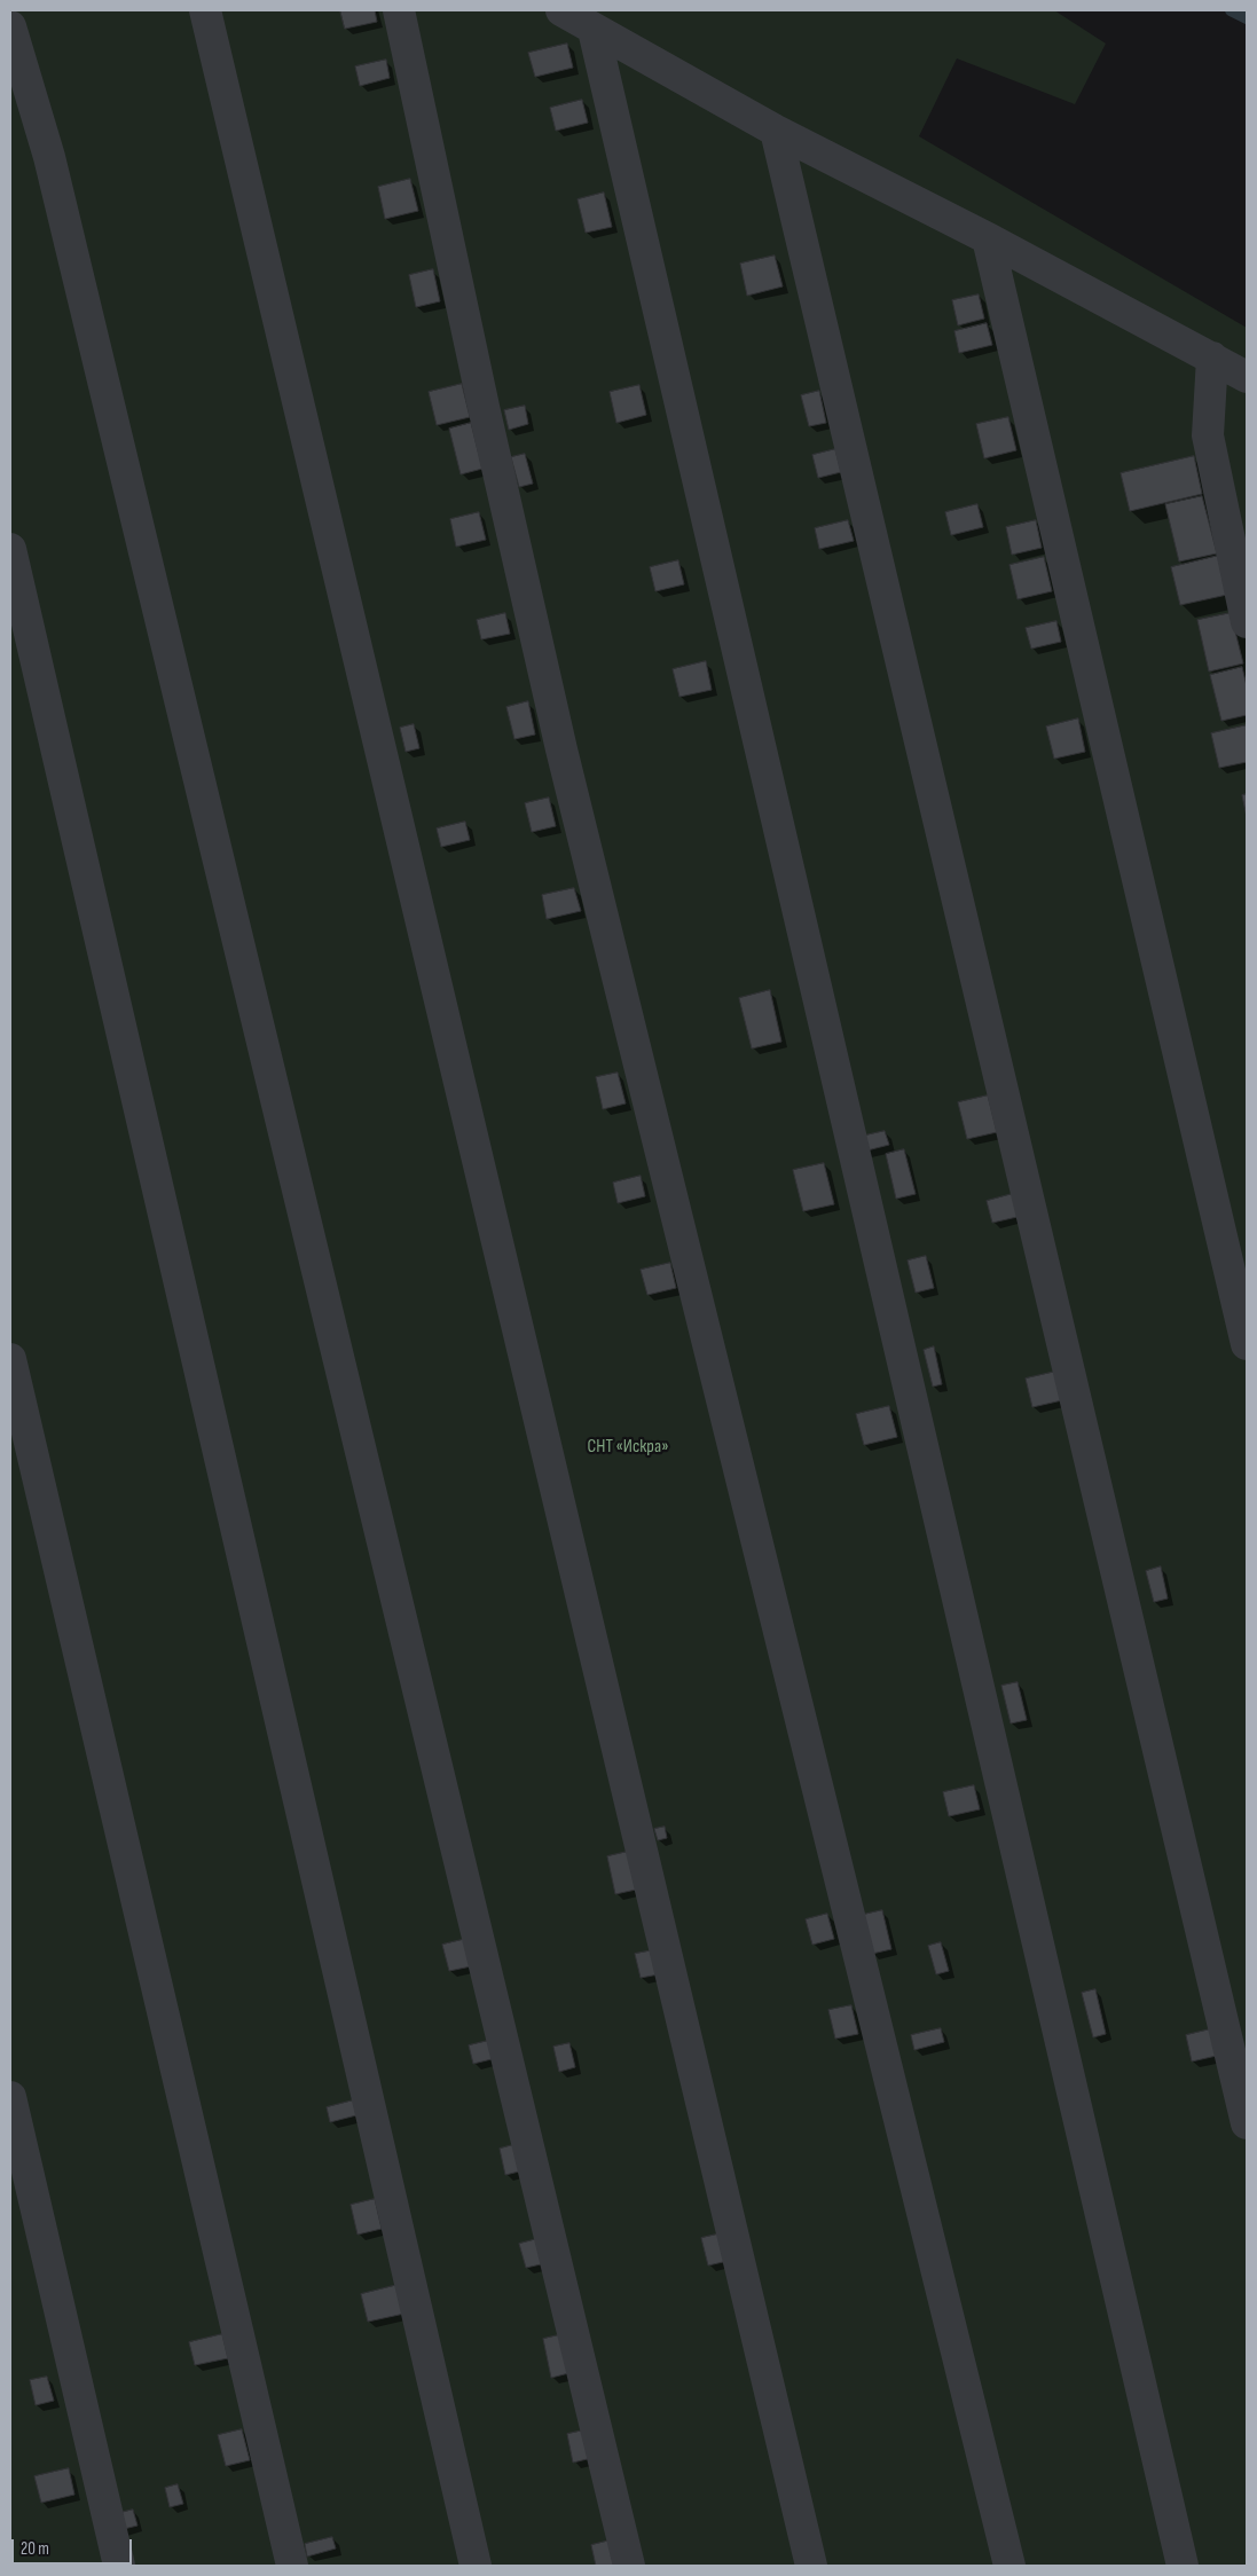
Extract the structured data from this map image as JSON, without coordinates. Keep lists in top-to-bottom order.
{
  "parks": ["СНТ «Искра»"],
  "scale_bar": "20 m"
}
